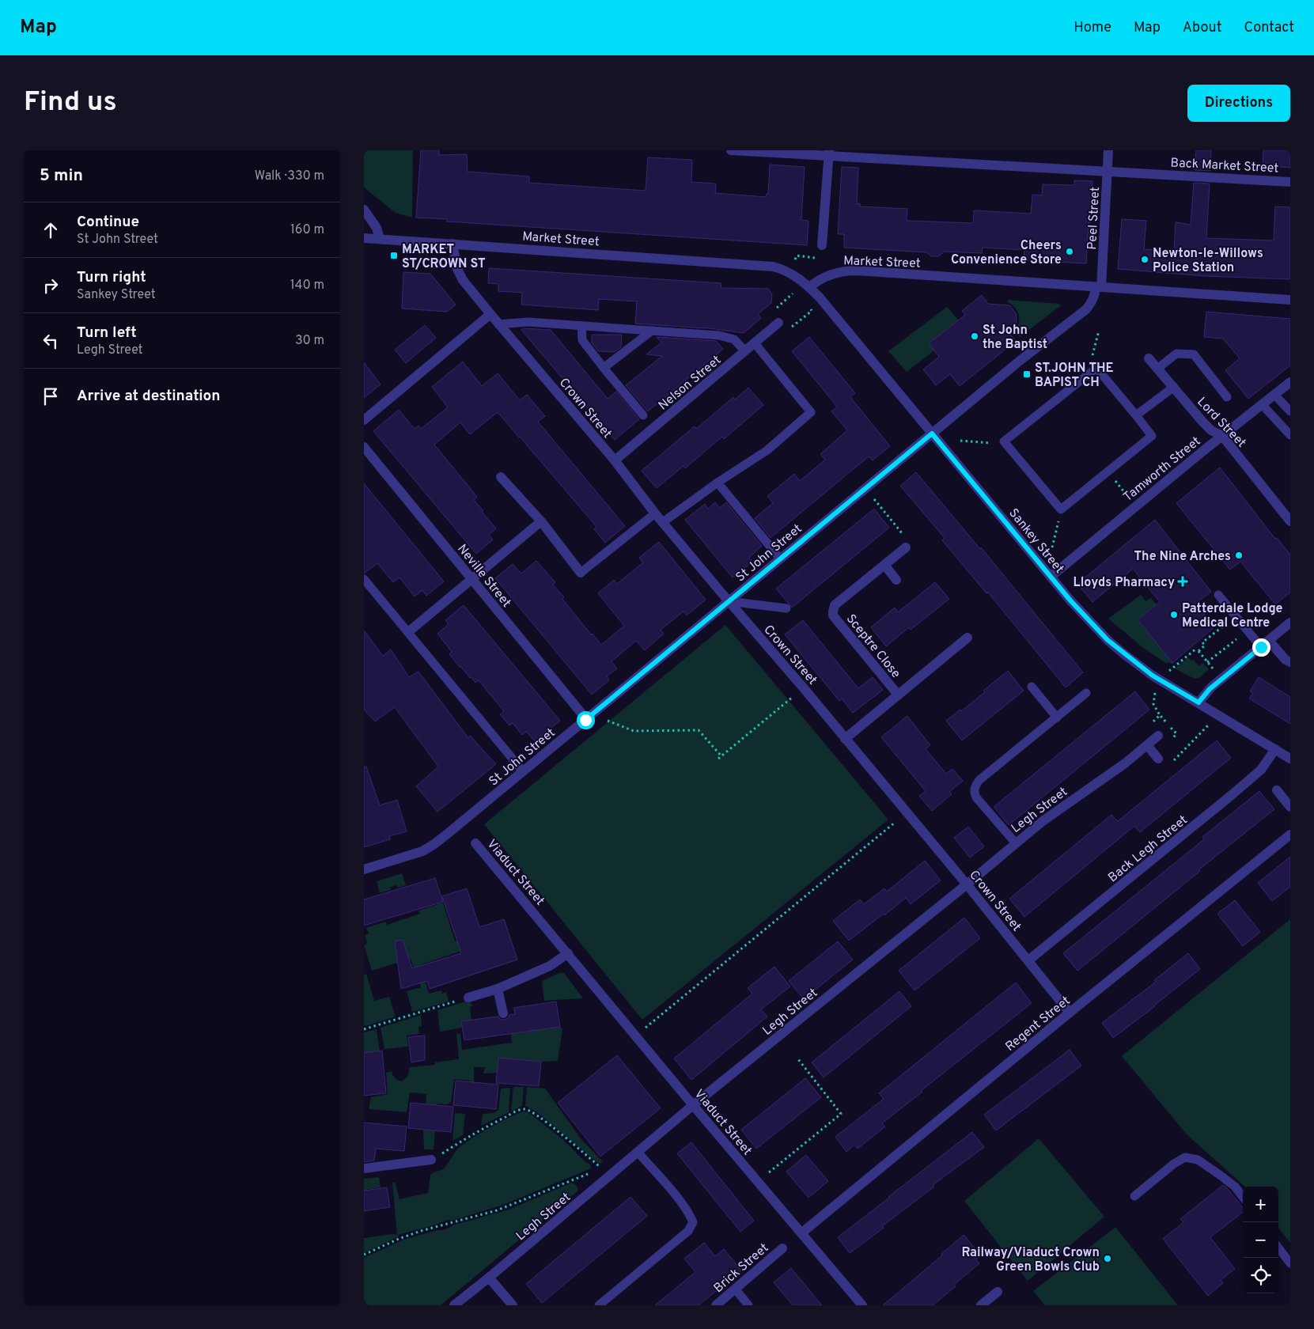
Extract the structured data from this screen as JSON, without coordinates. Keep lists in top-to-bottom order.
{
  "streets": {
    "street": [
      "Back Market Street",
      "Peel Street",
      "Market Street",
      "Nelson Street",
      "Crown Street",
      "Lord Street",
      "Tamworth Street",
      "Sankey Street",
      "St John Street",
      "Neville Street",
      "Sceptre Close",
      "Legh Street",
      "Back Legh Street",
      "Viaduct Street",
      "Regent Street",
      "Brick Street"
    ]
  },
  "crossings": [
    ["Back Market Street", "Peel Street"],
    ["Peel Street", "Market Street"],
    ["Peel Street", "St John Street"],
    ["Market Street", "Crown Street"],
    ["Market Street", "Sankey Street"],
    ["Market Street", "St John Street"],
    ["Nelson Street", "Crown Street"],
    ["Crown Street", "St John Street"],
    ["Crown Street", "Sceptre Close"],
    ["Crown Street", "Legh Street"],
    ["Crown Street", "Back Legh Street"],
    ["Crown Street", "Regent Street"],
    ["Lord Street", "Tamworth Street"],
    ["Tamworth Street", "Sankey Street"],
    ["Sankey Street", "St John Street"],
    ["Sankey Street", "Back Legh Street"],
    ["St John Street", "Neville Street"],
    ["Legh Street", "Viaduct Street"],
    ["Viaduct Street", "Regent Street"]
  ],
  "places": {
    "other": [
      "Cheers Convenience Store",
      "Newton-le-Willows Police Station",
      "St John the Baptist",
      "The Nine Arches",
      "Patterdale Lodge Medical Centre",
      "Railway/Viaduct Crown Green Bowls Club"
    ],
    "transit": ["MARKET ST/CROWN ST", "ST.JOHN THE BAPIST CH"],
    "health": ["Lloyds Pharmacy"]
  },
  "page": {
    "header": "Map",
    "nav": [
      "Home",
      "Map",
      "About",
      "Contact"
    ],
    "buttons": "Directions",
    "title": "Find us",
    "heading": ["5 min", "Walk · 330 m"],
    "list": [
      ["Continue", "St John Street", "160 m"],
      ["Turn right", "Sankey Street", "140 m"],
      ["Turn left", "Legh Street", "30 m"],
      "Arrive at destination"
    ],
    "map_buttons": ["+", "−"]
  }
}
